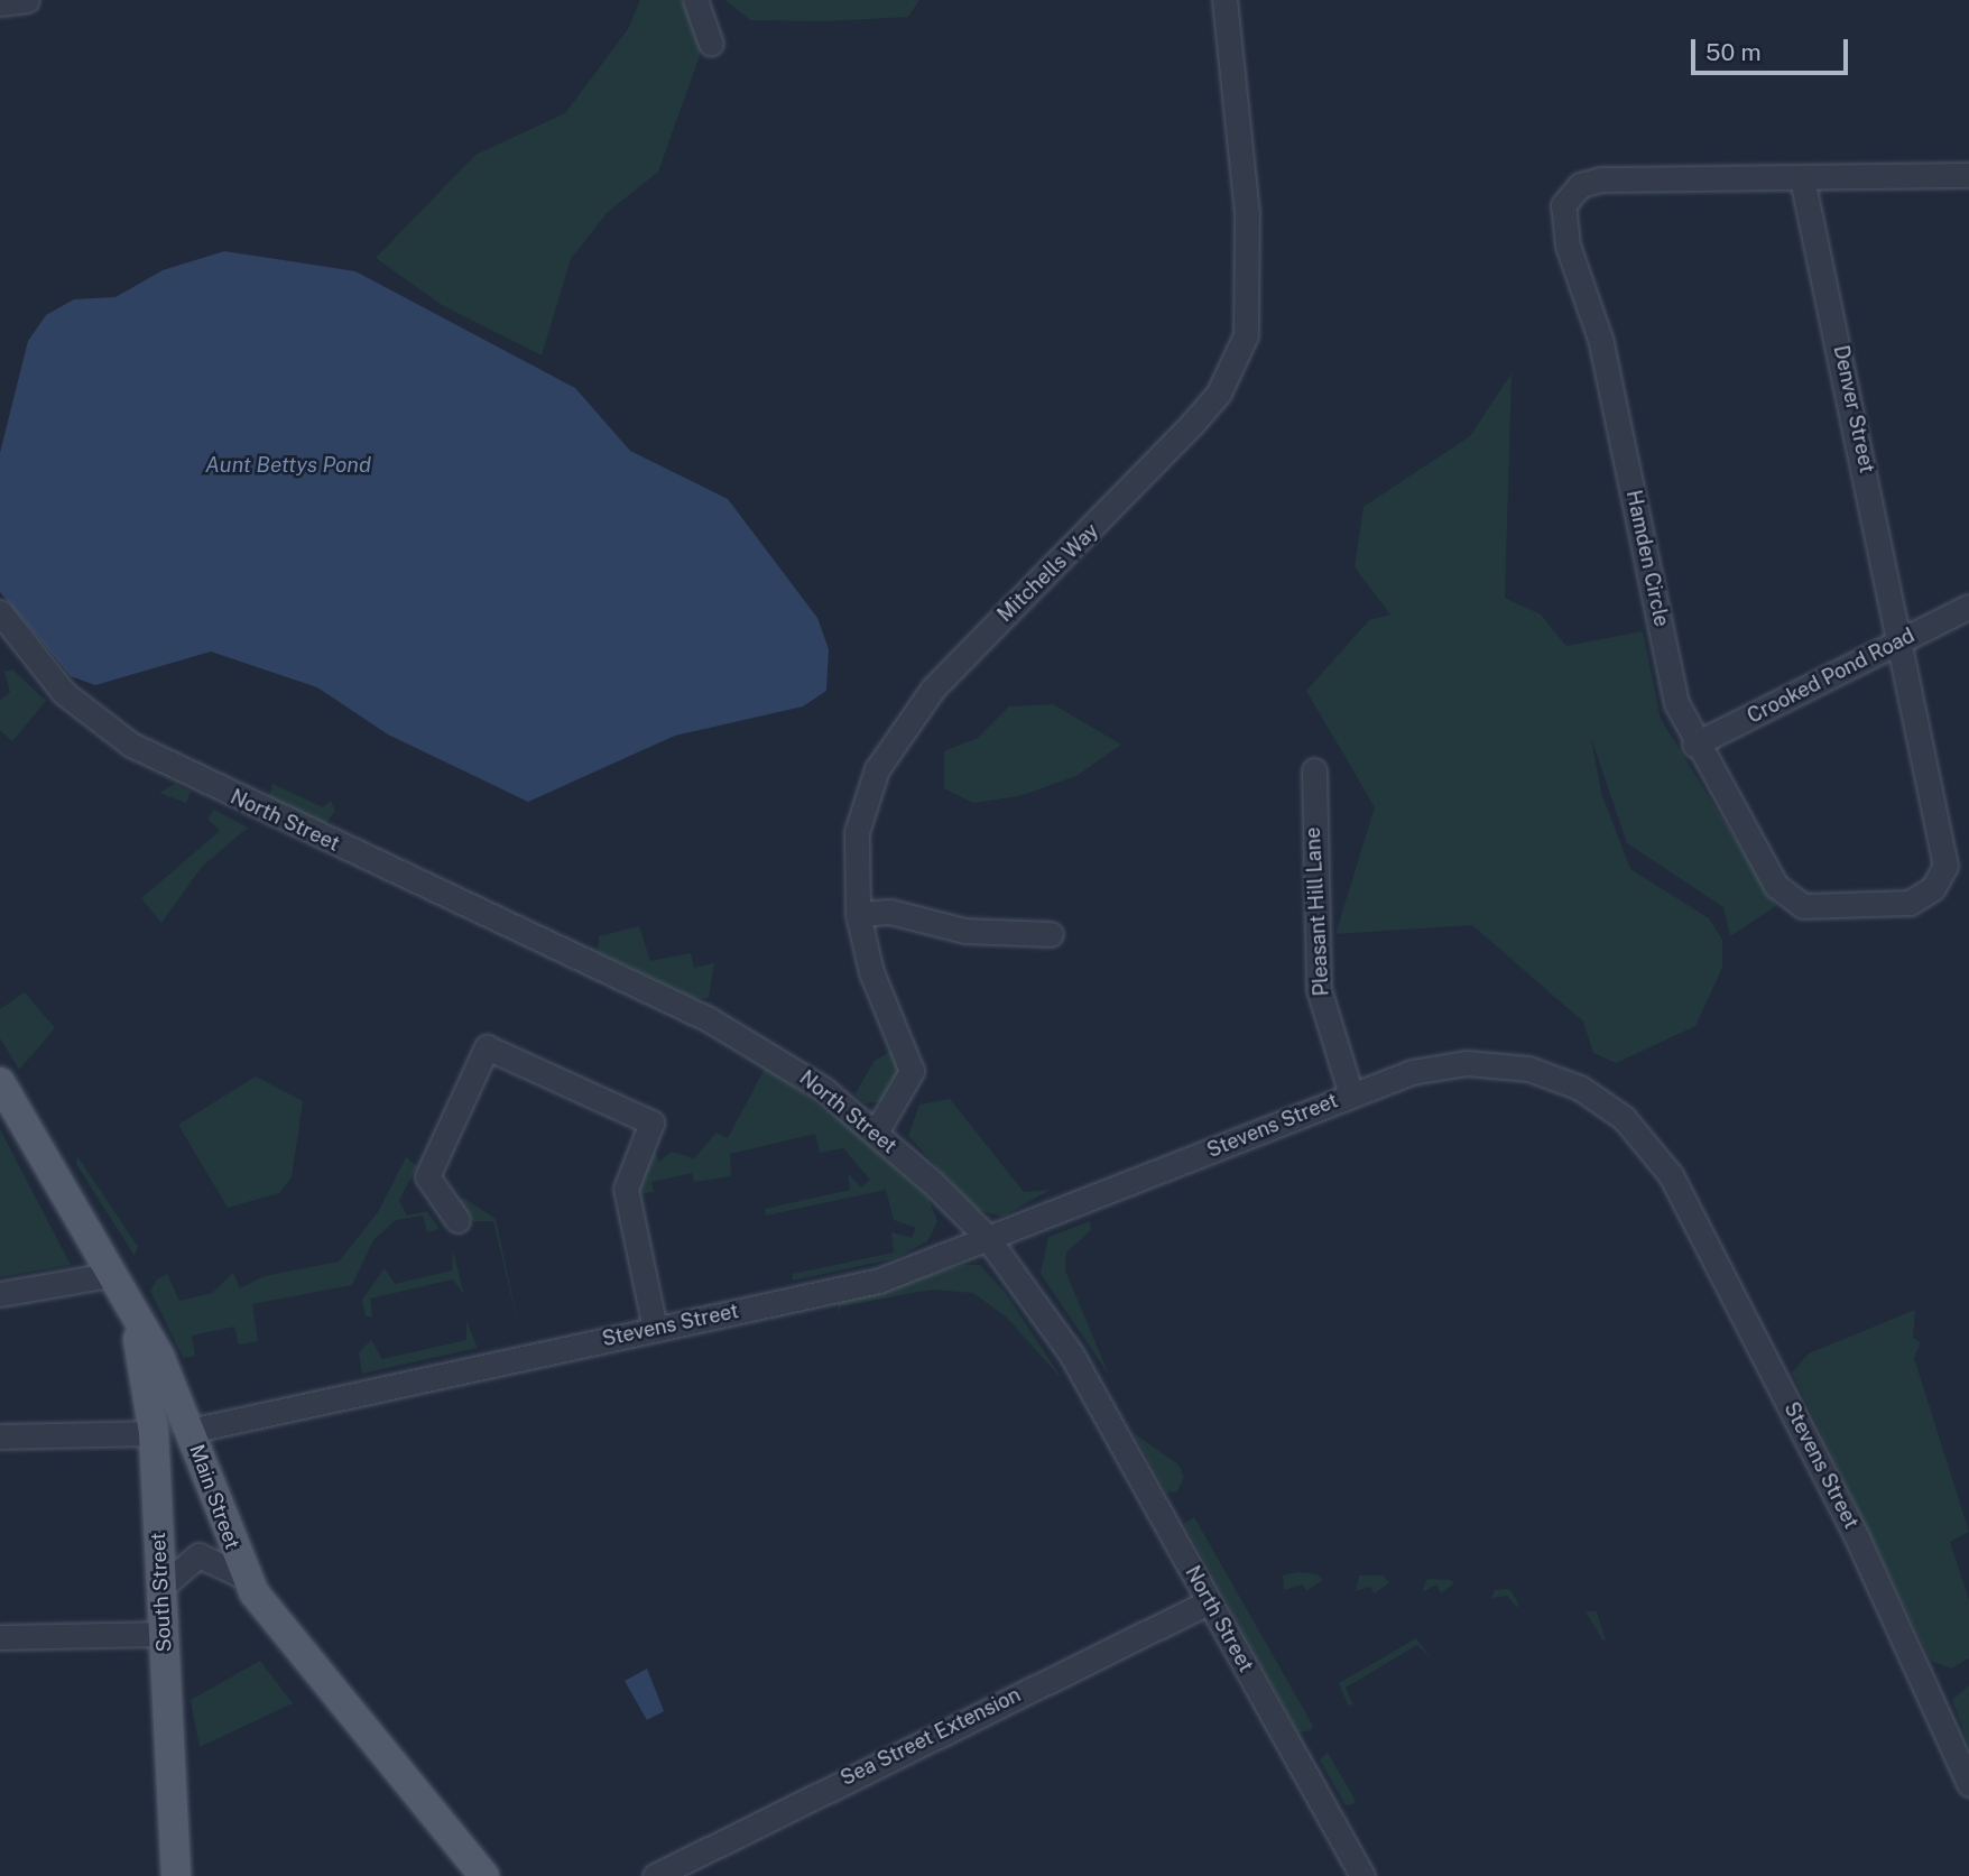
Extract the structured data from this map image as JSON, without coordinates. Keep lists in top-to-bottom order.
{
  "streets": {
    "main road": ["Main Street", "South Street"],
    "street": [
      "Denver Street",
      "Hamden Circle",
      "Mitchells Way",
      "Crooked Pond Road",
      "North Street",
      "Pleasant Hill Lane",
      "Stevens Street",
      "Sea Street Extension"
    ]
  },
  "crossings": [
    ["Denver Street", "Hamden Circle"],
    ["Denver Street", "Crooked Pond Road"],
    ["Hamden Circle", "Crooked Pond Road"],
    ["Mitchells Way", "North Street"],
    ["North Street", "Stevens Street"],
    ["North Street", "Sea Street Extension"],
    ["Pleasant Hill Lane", "Stevens Street"],
    ["Stevens Street", "Main Street"],
    ["Main Street", "South Street"]
  ],
  "water": ["Aunt Bettys Pond"],
  "scale_bar": "50 m"
}
